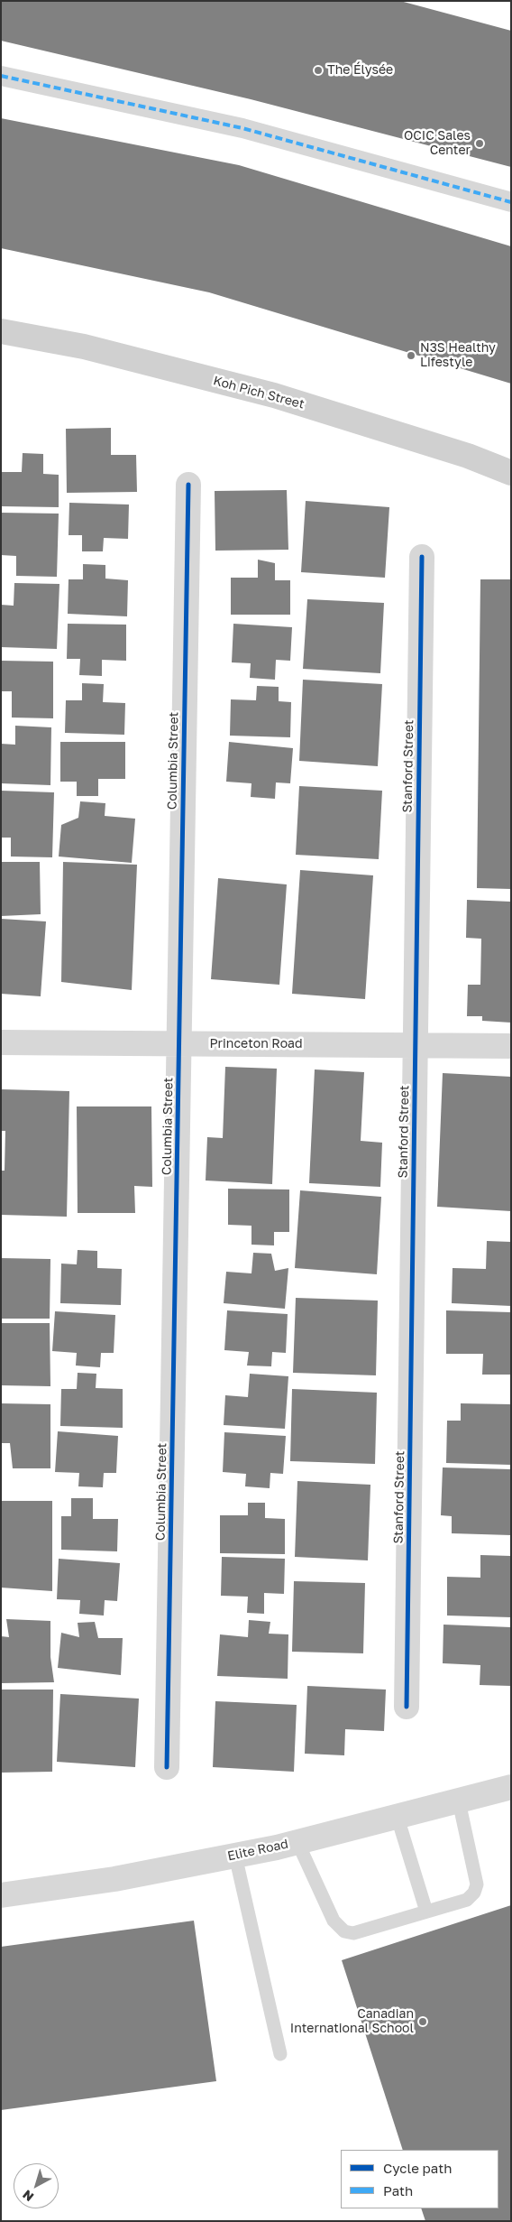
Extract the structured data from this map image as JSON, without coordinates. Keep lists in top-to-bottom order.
{
  "streets": {
    "main road": ["Koh Pich Street"],
    "street": [
      "Columbia Street",
      "Stanford Street",
      "Princeton Road",
      "Elite Road"
    ]
  },
  "crossings": [
    ["Columbia Street", "Princeton Road"],
    ["Stanford Street", "Princeton Road"]
  ],
  "places": [
    "The Élysée",
    "OCIC Sales Center",
    "N3S Healthy Lifestyle",
    "Canadian International School"
  ],
  "legend": ["Cycle path", "Path"],
  "north": "bottom left"
}
